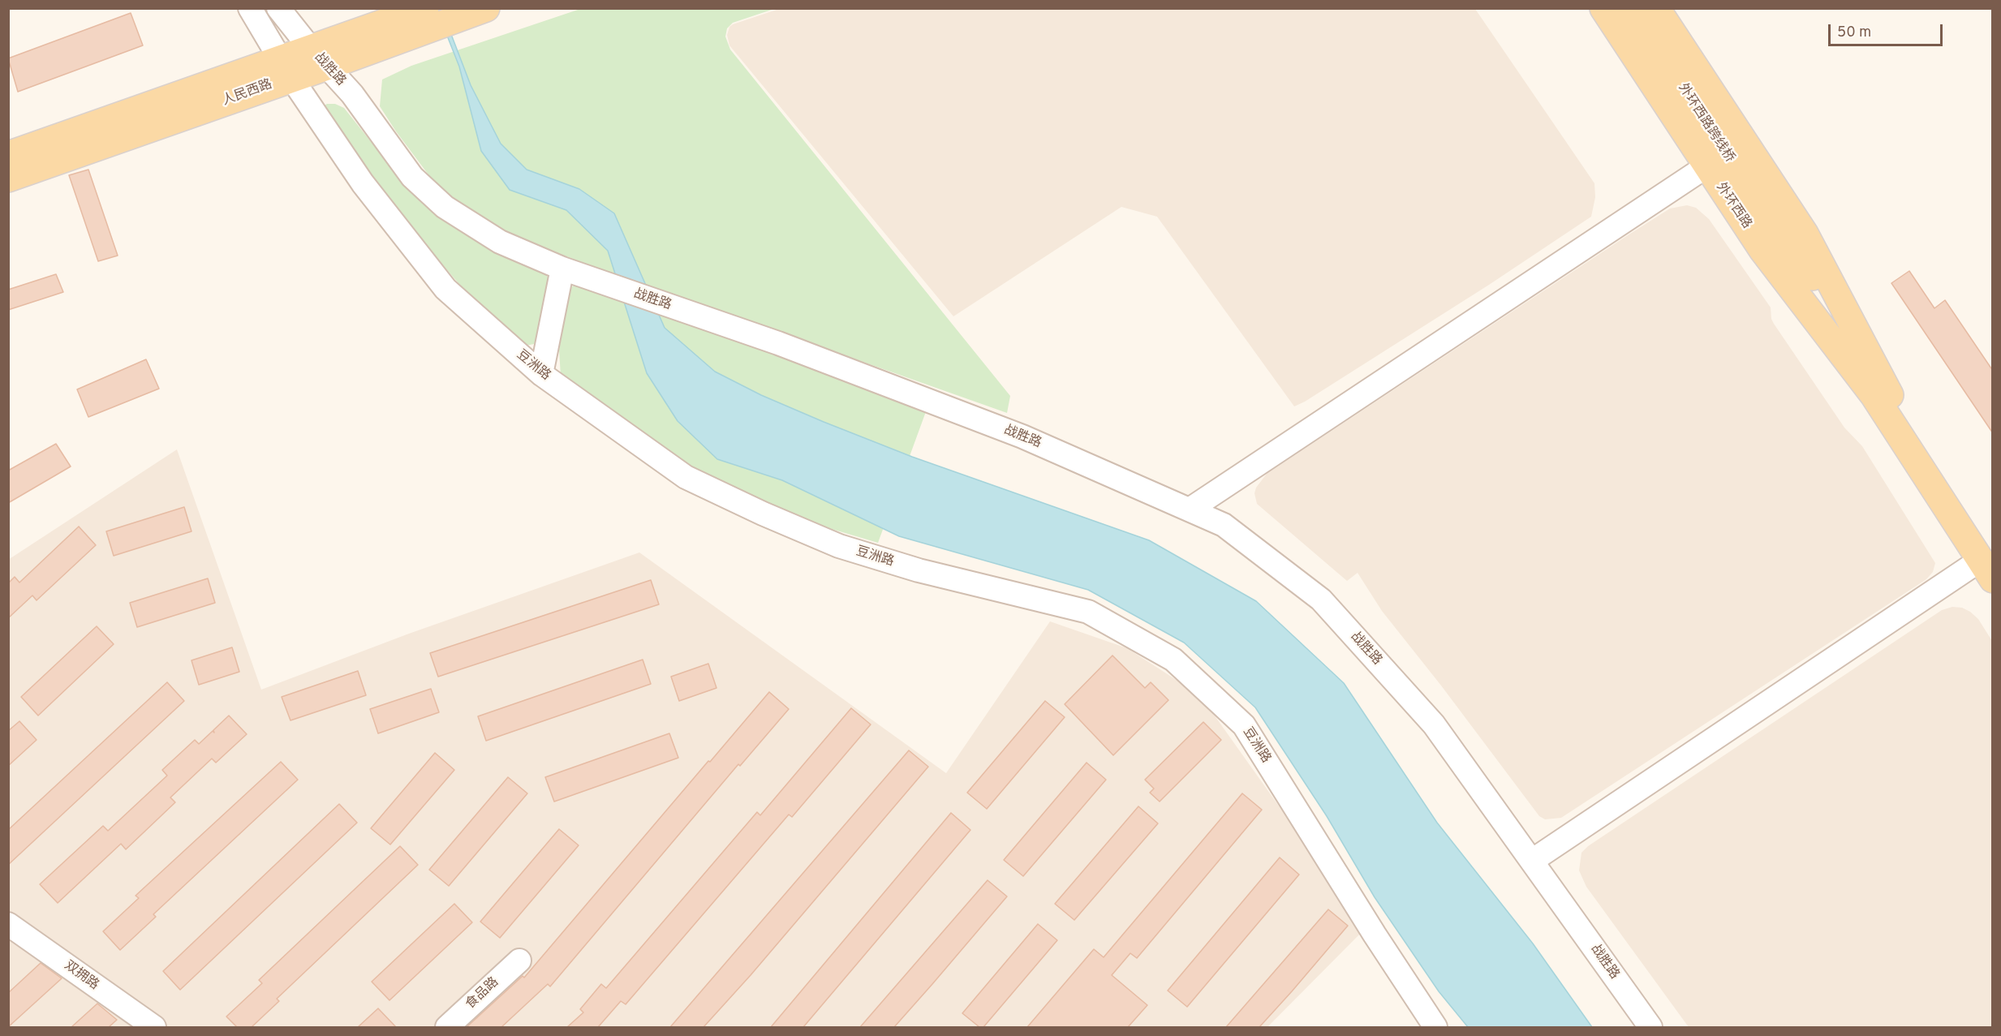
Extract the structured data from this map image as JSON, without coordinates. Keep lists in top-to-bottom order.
{
  "streets": {
    "main road": ["人民西路", "外环西路跨线桥", "外环西路"],
    "street": [
      "战胜路",
      "豆洲路",
      "双拥路",
      "食品路"
    ]
  },
  "crossings": [
    ["战胜路", "人民西路"],
    ["人民西路", "豆洲路"],
    ["外环西路跨线桥", "外环西路"]
  ],
  "scale_bar": "50 m"
}
